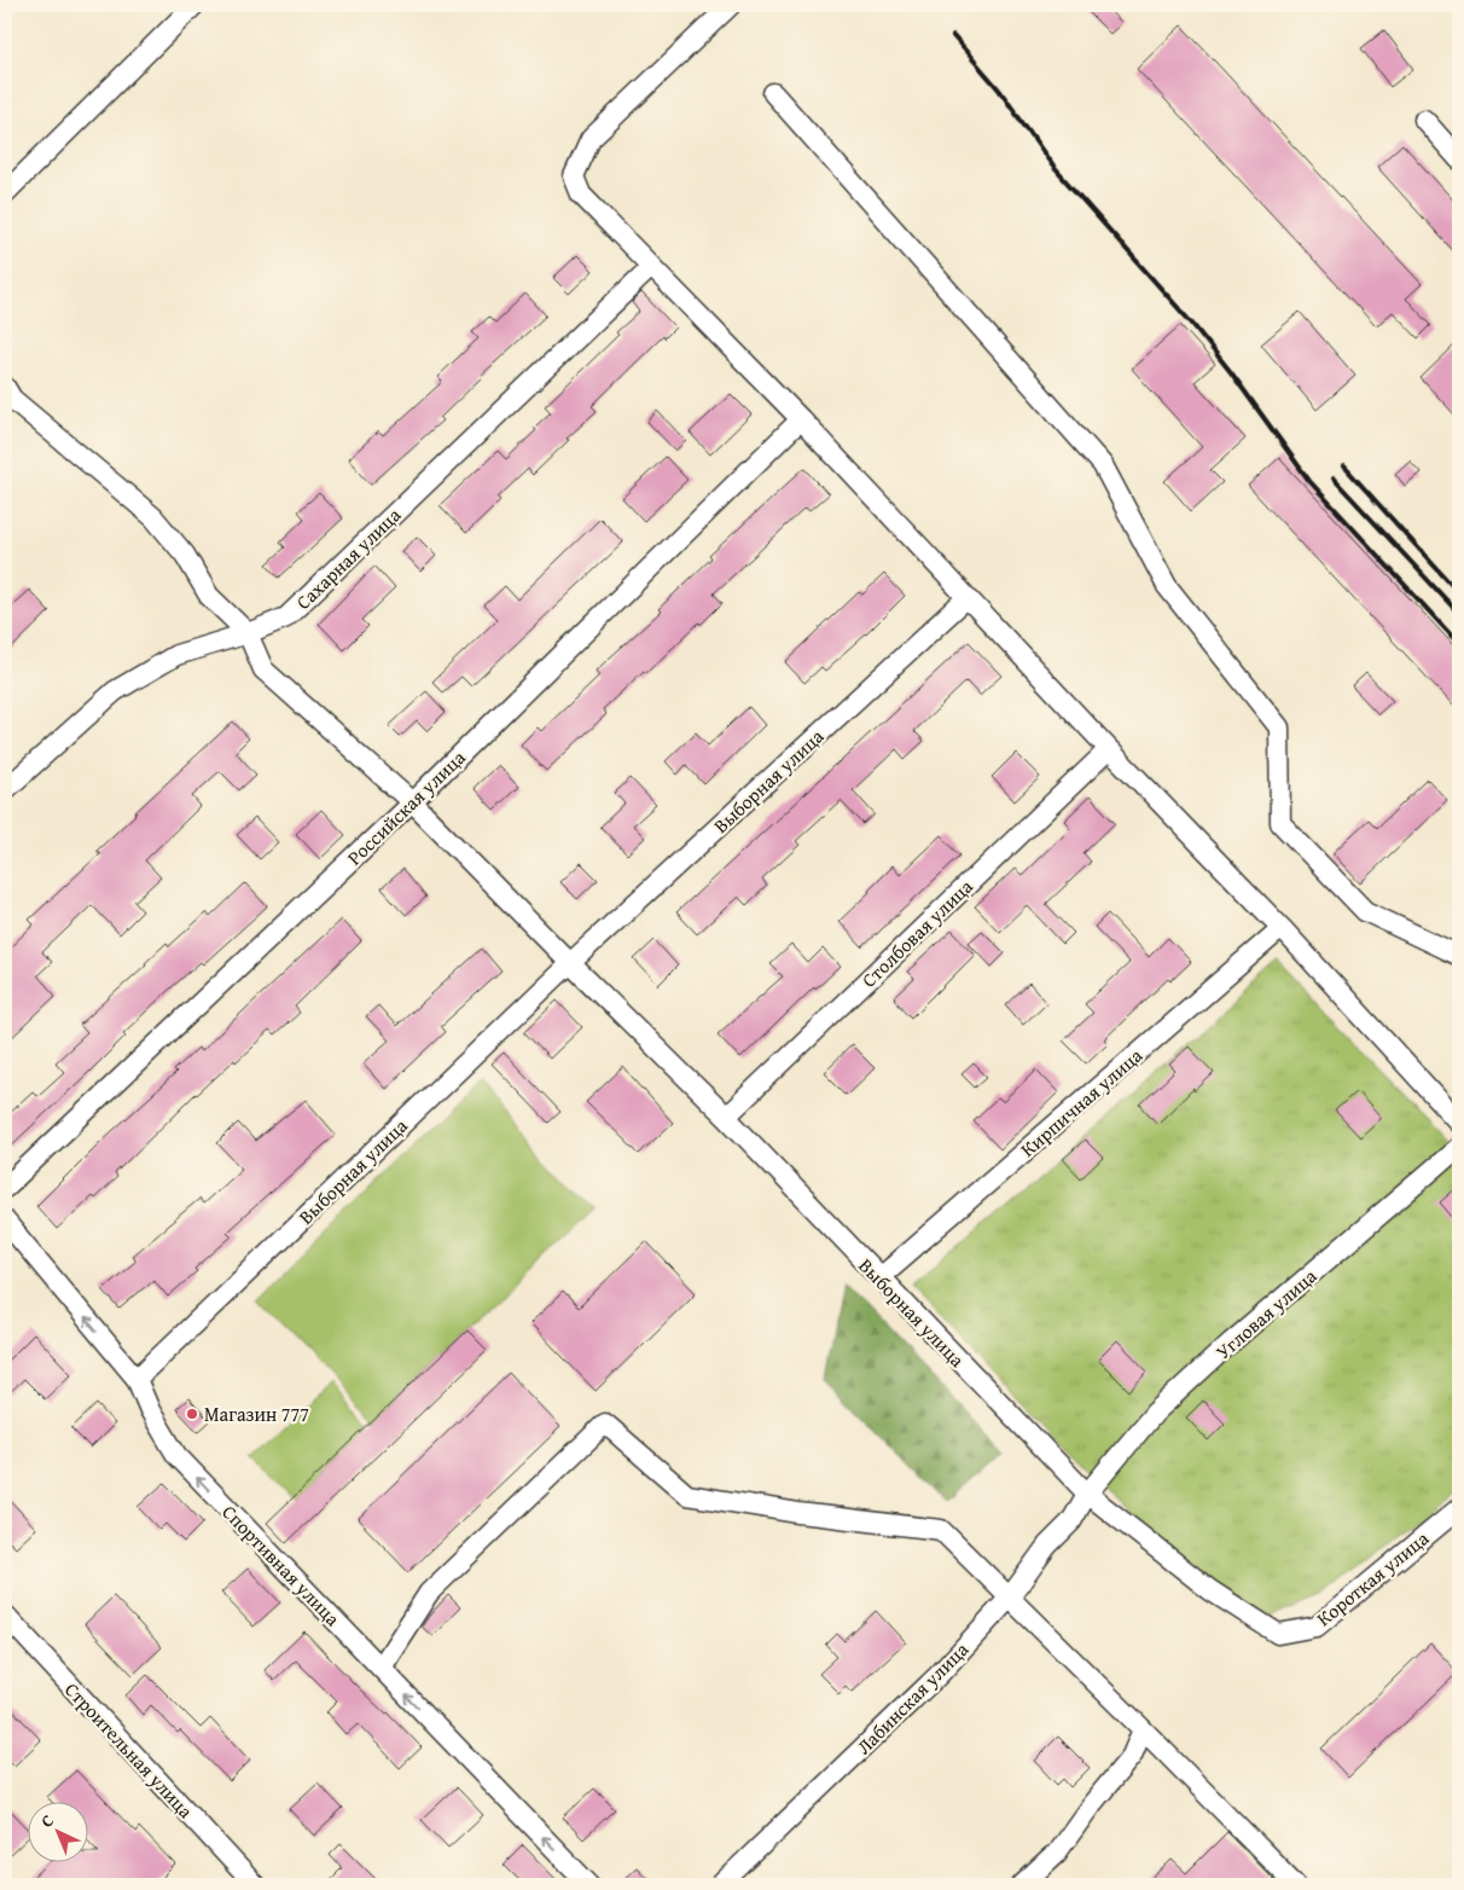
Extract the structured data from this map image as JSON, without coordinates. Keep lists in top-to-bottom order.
{
  "streets": {
    "street": [
      "Сахарная улица",
      "Выборная улица",
      "Российская улица",
      "Столбовая улица",
      "Кирпичная улица",
      "Угловая улица",
      "Спортивная улица",
      "Короткая улица",
      "Лабинская улица",
      "Строительная улица"
    ]
  },
  "crossings": [
    ["Сахарная улица", "Выборная улица"],
    ["Выборная улица", "Российская улица"],
    ["Выборная улица", "Столбовая улица"],
    ["Выборная улица", "Кирпичная улица"],
    ["Выборная улица", "Угловая улица"],
    ["Выборная улица", "Спортивная улица"],
    ["Выборная улица", "Короткая улица"],
    ["Выборная улица", "Лабинская улица"],
    ["Угловая улица", "Лабинская улица"]
  ],
  "one_way": ["Спортивная улица"],
  "places": ["Магазин 777"],
  "north": "top left"
}
